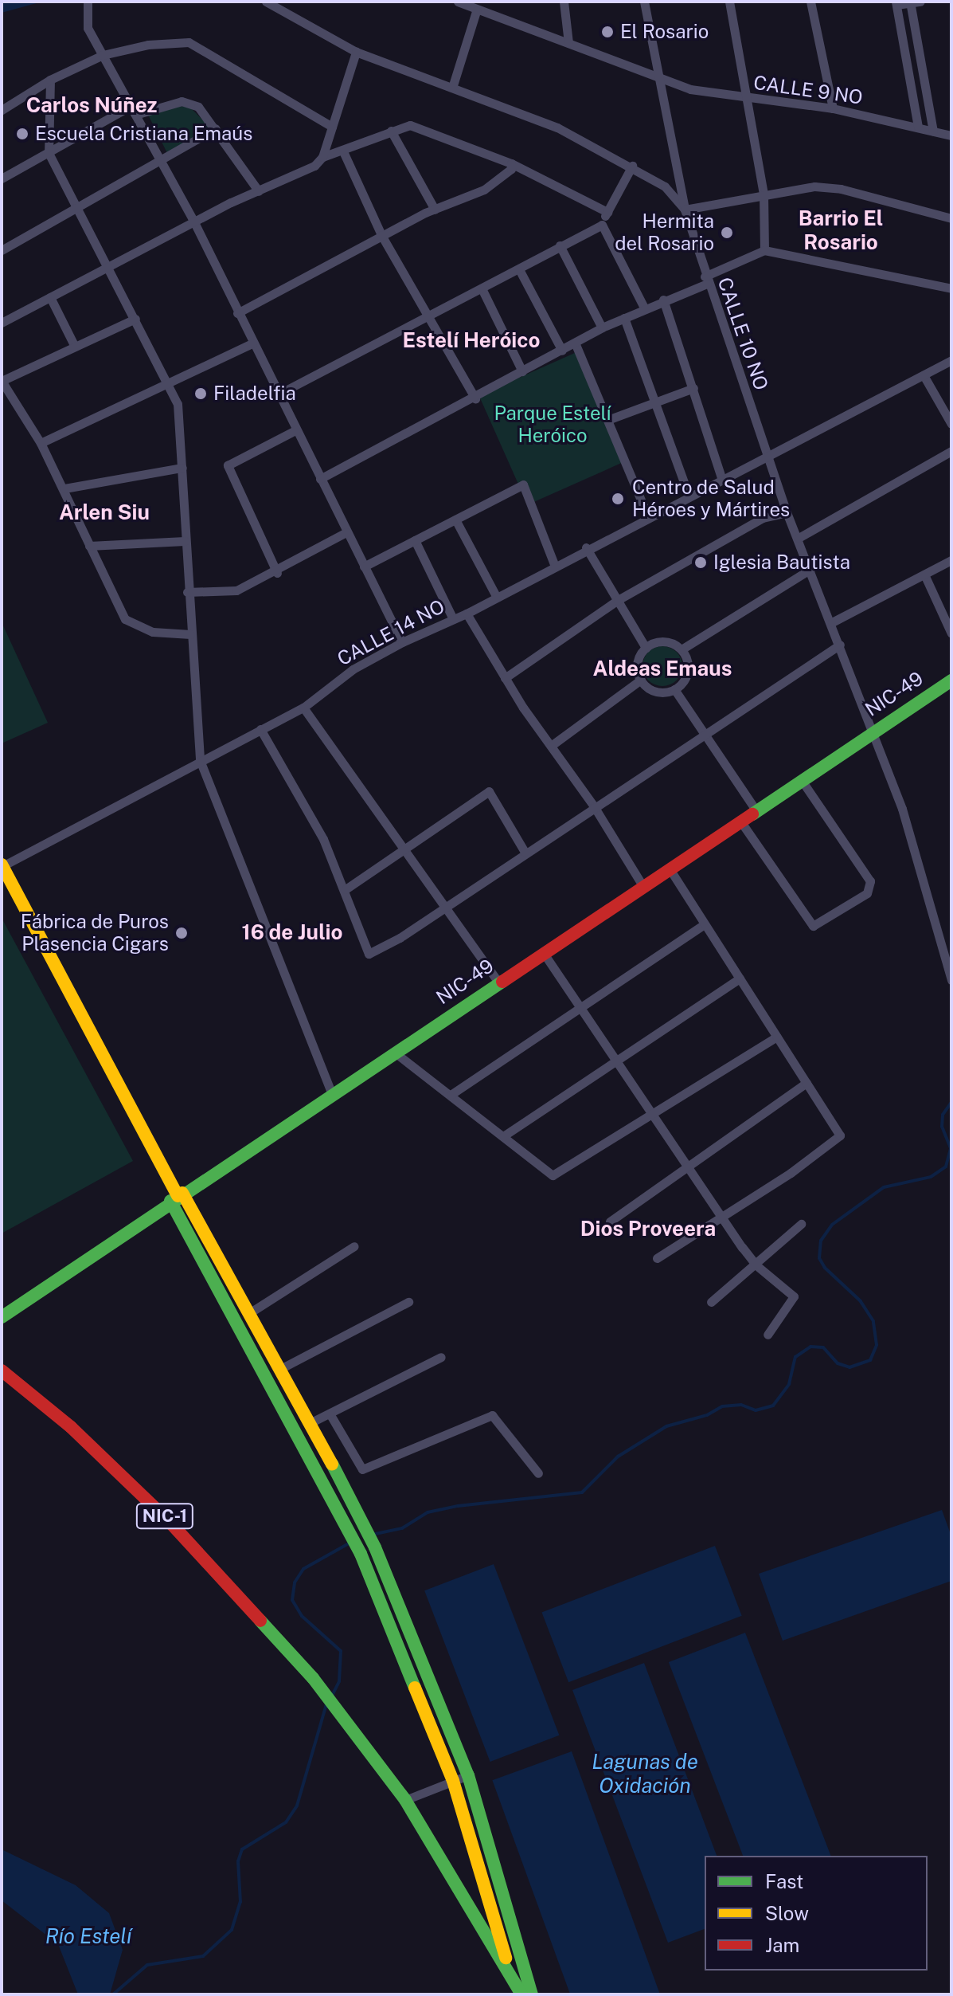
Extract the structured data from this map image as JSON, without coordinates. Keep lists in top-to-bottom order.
{
  "streets": {
    "main road": ["NIC-49", "NIC-1"],
    "street": ["CALLE 9 NO", "CALLE 10 NO", "CALLE 14 NO"]
  },
  "crossings": [
    ["CALLE 10 NO", "CALLE 14 NO"],
    ["CALLE 10 NO", "NIC-49"]
  ],
  "districts": [
    "Carlos Núñez",
    "Barrio El Rosario",
    "Estelí Heróico",
    "Arlen Siu",
    "Aldeas Emaus",
    "16 de Julio",
    "Dios Proveera"
  ],
  "water": ["Lagunas de Oxidación", "Río Estelí"],
  "parks": ["Parque Estelí Heróico"],
  "places": [
    "El Rosario",
    "Escuela Cristiana Emaús",
    "Hermita del Rosario",
    "Filadelfia",
    "Centro de Salud Héroes y Mártires",
    "Iglesia Bautista",
    "Fábrica de Puros Plasencia Cigars"
  ],
  "legend": ["Fast", "Slow", "Jam"]
}
